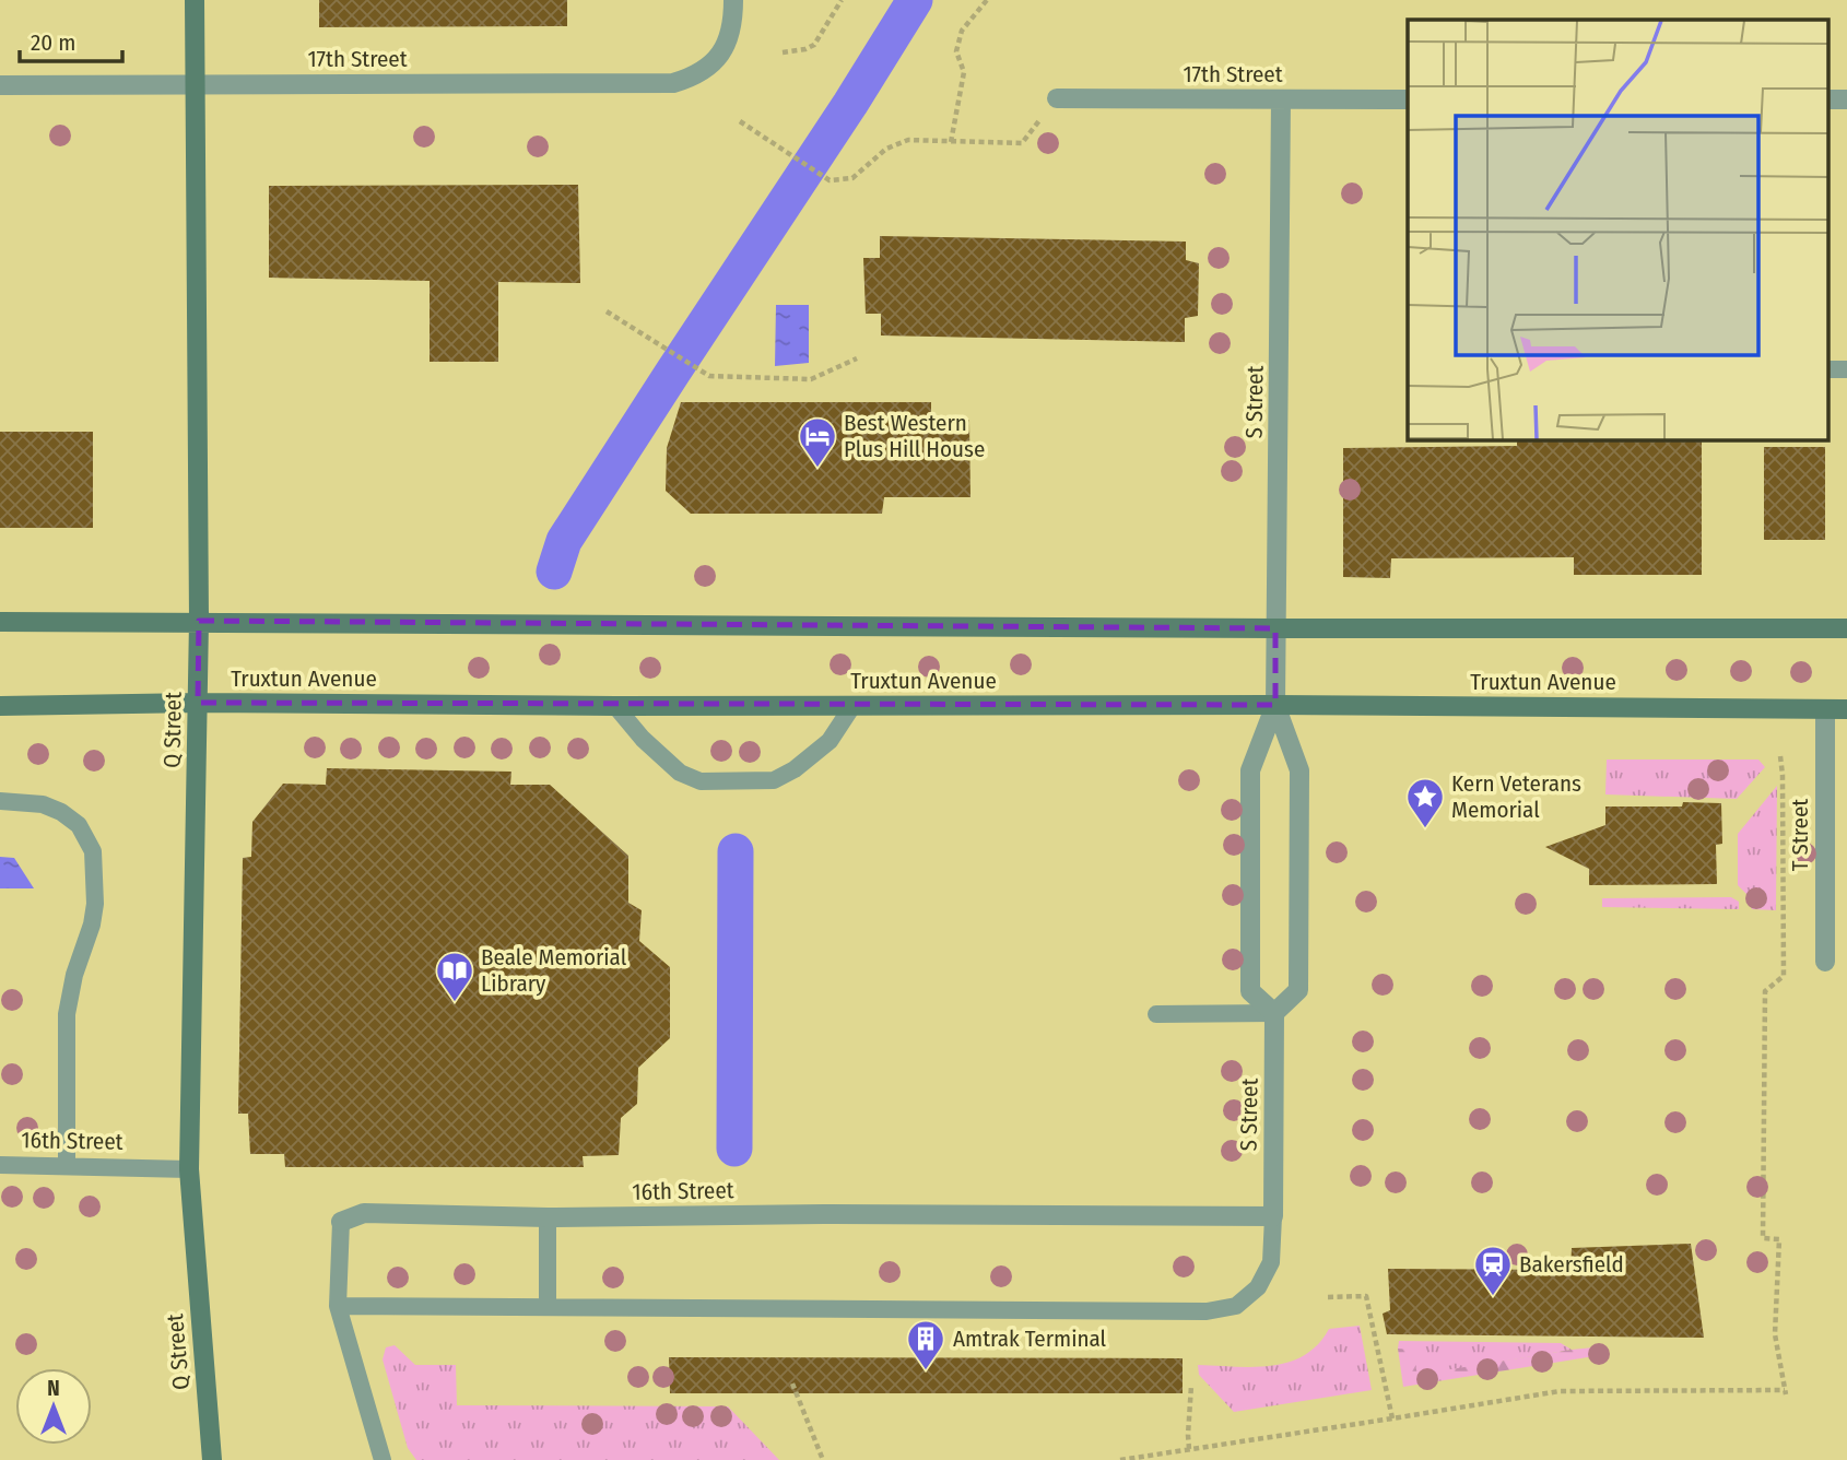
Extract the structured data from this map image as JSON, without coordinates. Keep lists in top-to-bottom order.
{
  "streets": {
    "main road": ["Truxtun Avenue", "Q Street"],
    "street": [
      "17th Street",
      "S Street",
      "T Street",
      "16th Street"
    ]
  },
  "crossings": [
    ["17th Street", "S Street"],
    ["17th Street", "Q Street"],
    ["S Street", "Truxtun Avenue"],
    ["S Street", "16th Street"],
    ["Truxtun Avenue", "Q Street"],
    ["Truxtun Avenue", "T Street"],
    ["Q Street", "16th Street"]
  ],
  "places": {
    "hotel": ["Best Western Plus Hill House"],
    "place": ["Kern Veterans Memorial"],
    "library": ["Beale Memorial Library"],
    "station": ["Bakersfield"],
    "building": ["Amtrak Terminal"]
  },
  "scale_bar": "20 m",
  "north": "top"
}
